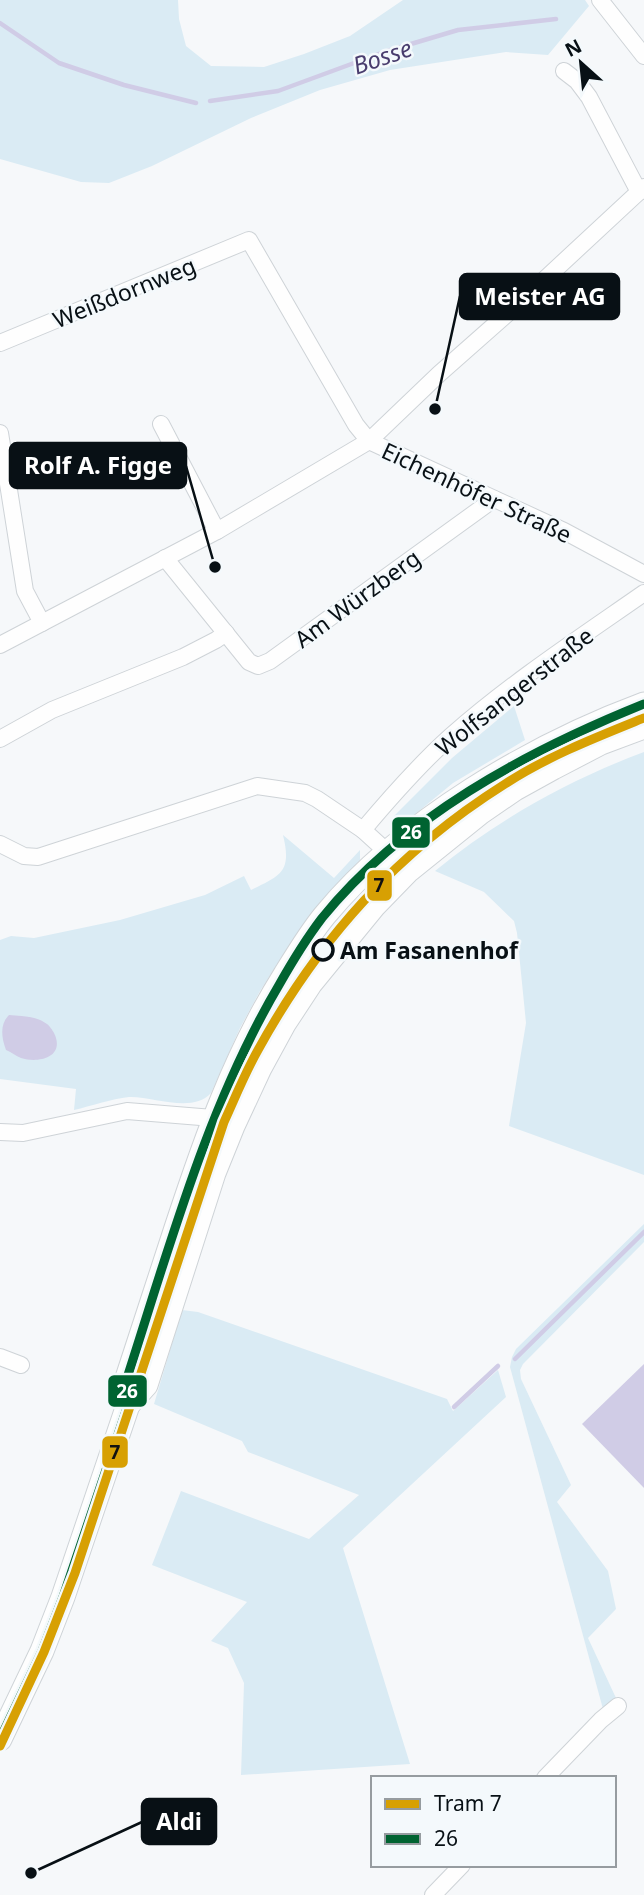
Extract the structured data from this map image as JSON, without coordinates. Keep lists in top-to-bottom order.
{
  "streets": {
    "street": [
      "Weißdornweg",
      "Eichenhöfer Straße",
      "Am Würzberg",
      "Wolfsangerstraße"
    ]
  },
  "crossings": [
    ["Weißdornweg", "Eichenhöfer Straße"],
    ["Eichenhöfer Straße", "Am Würzberg"]
  ],
  "water": ["Bosse"],
  "places": [
    "Meister AG",
    "Rolf A. Figge",
    "Am Fasanenhof",
    "Aldi"
  ],
  "lines": ["transit line 26", "tram line 7"],
  "legend": ["Tram 7", "26"],
  "north": "top left"
}
